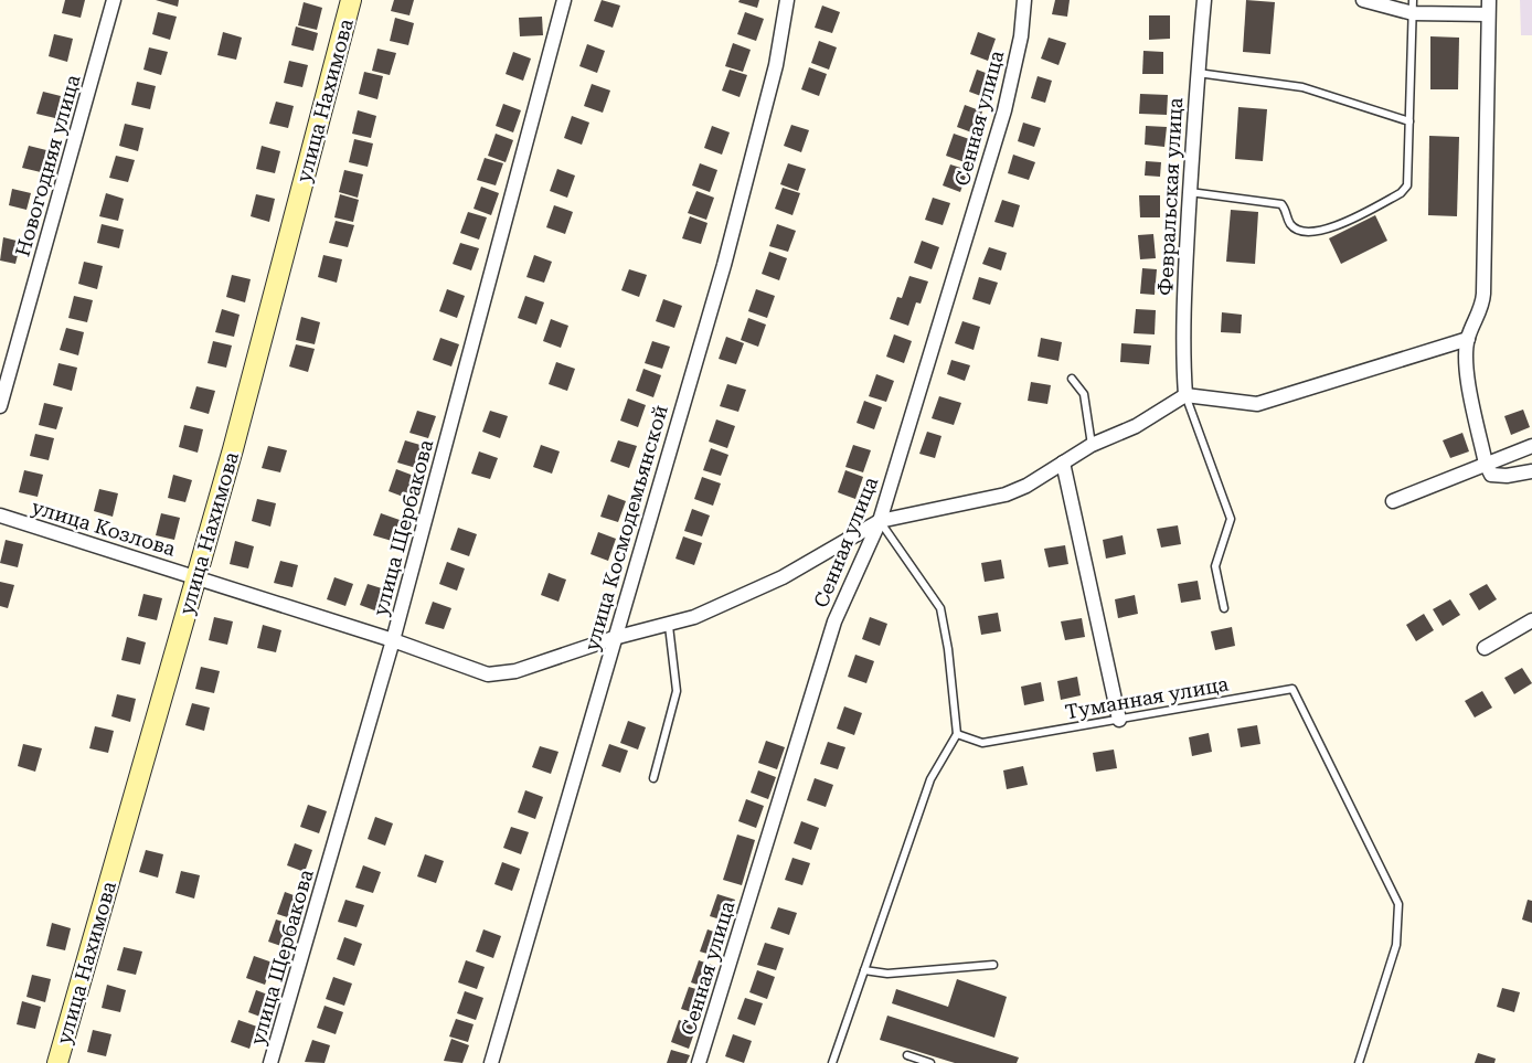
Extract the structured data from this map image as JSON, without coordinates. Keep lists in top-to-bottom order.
{
  "streets": {
    "main road": ["улица Нахимова"],
    "street": [
      "Сенная улица",
      "Новогодняя улица",
      "Февральская улица",
      "улица Козлова",
      "улица Щербакова",
      "улица Космодемьянской"
    ],
    "lane": ["Туманная улица"]
  },
  "crossings": [
    ["улица Нахимова", "улица Козлова"],
    ["Сенная улица", "улица Козлова"],
    ["Февральская улица", "улица Козлова"],
    ["улица Козлова", "улица Щербакова"],
    ["улица Козлова", "улица Космодемьянской"]
  ]
}
